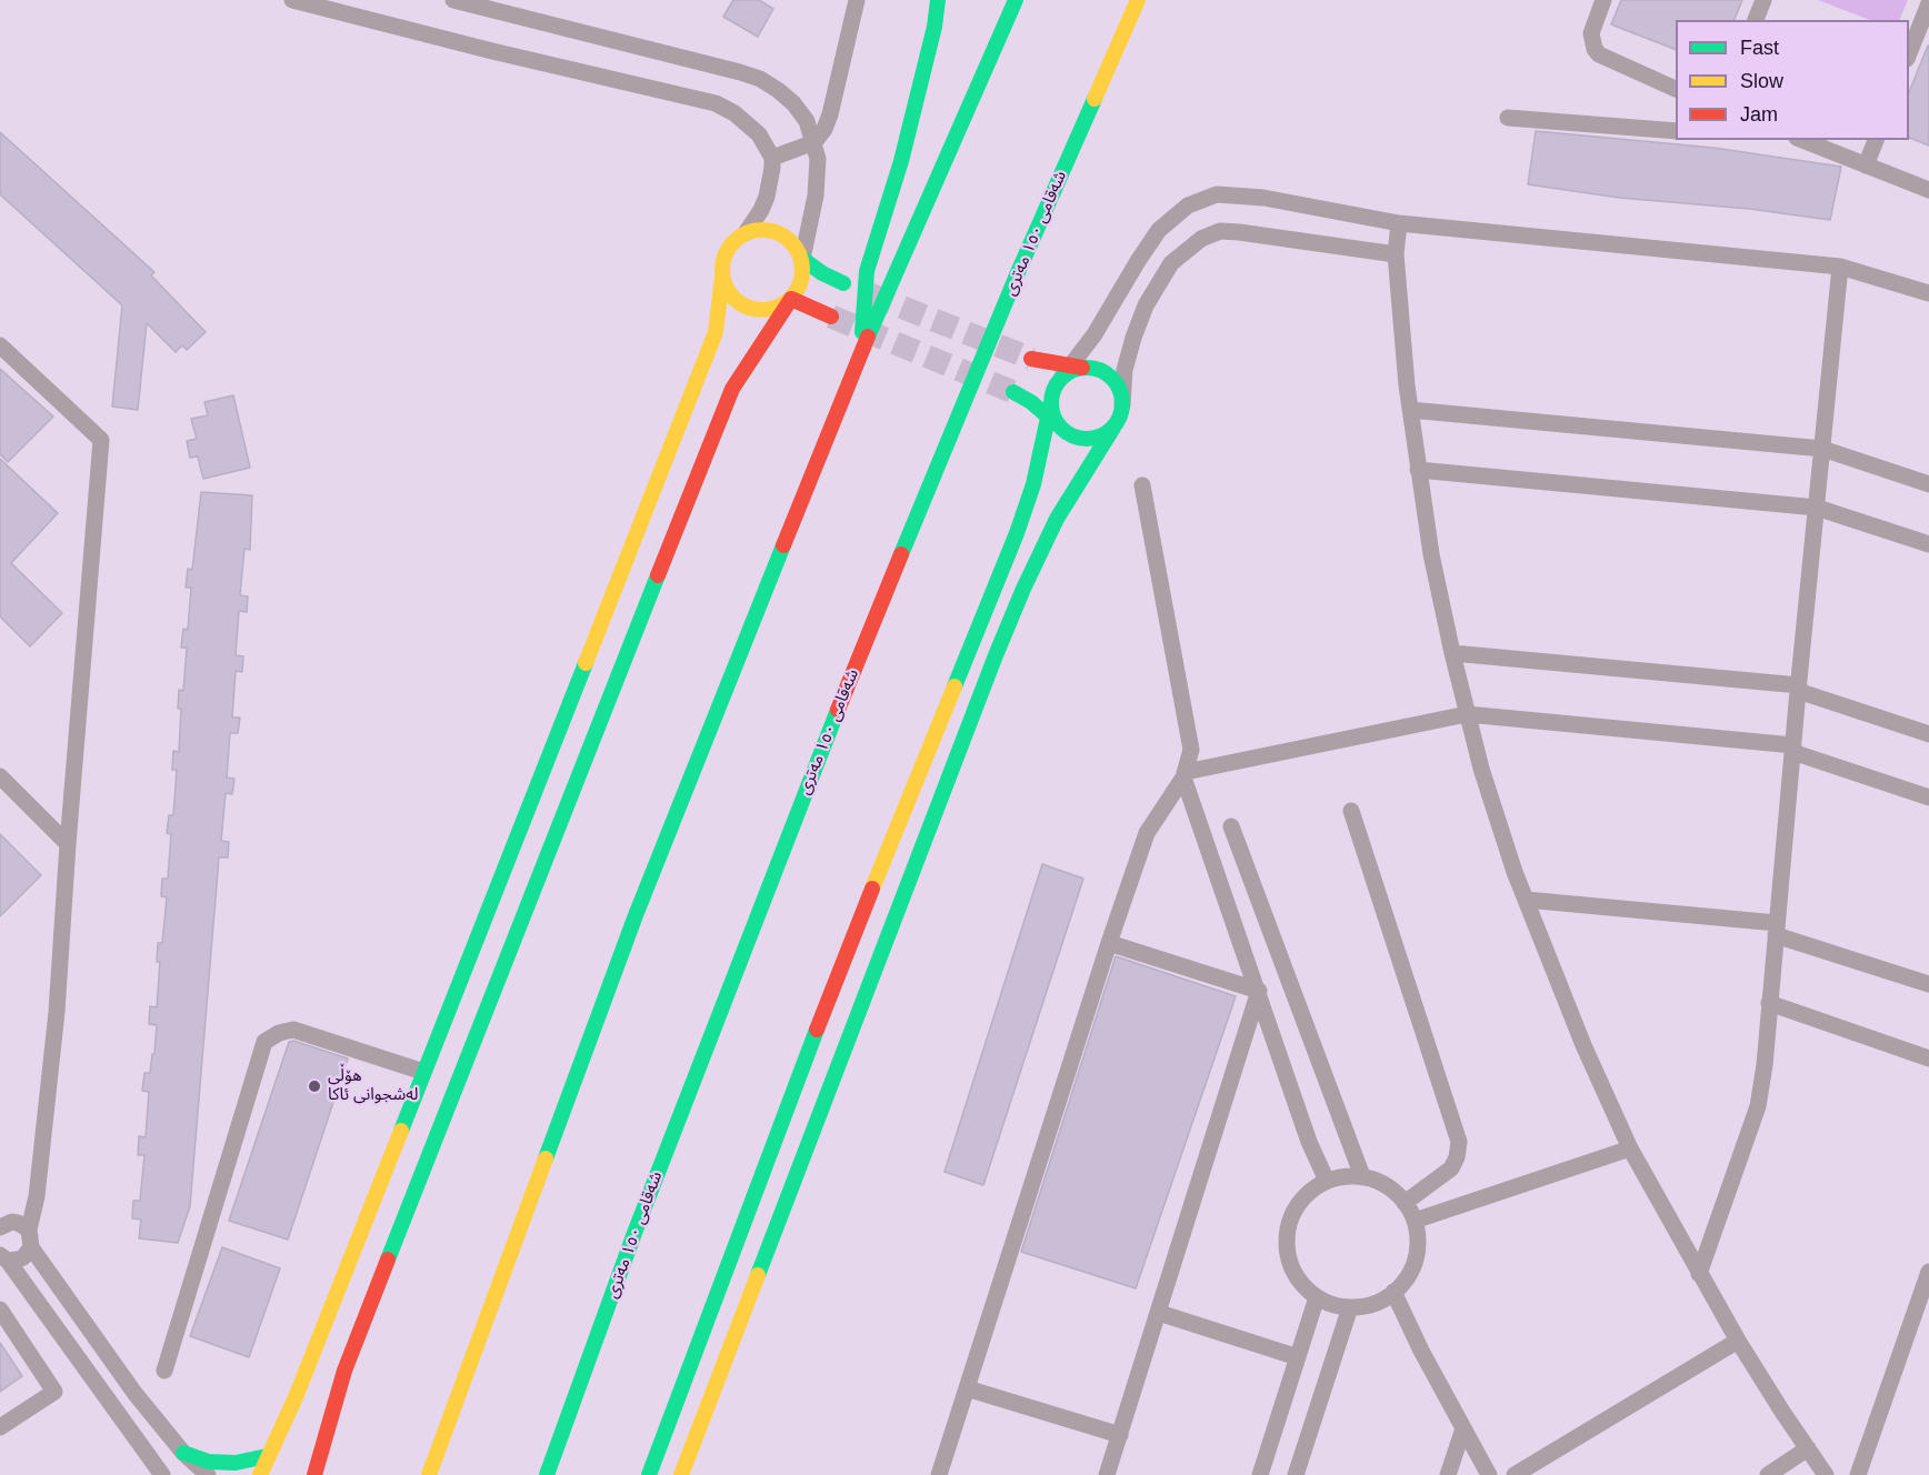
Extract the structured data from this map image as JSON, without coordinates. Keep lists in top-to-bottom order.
{
  "streets": {
    "main road": ["شەقامی ١٥٠ مەتری"]
  },
  "places": ["هۆڵی لەشجوانی ئاکا"],
  "legend": ["Fast", "Slow", "Jam"]
}
